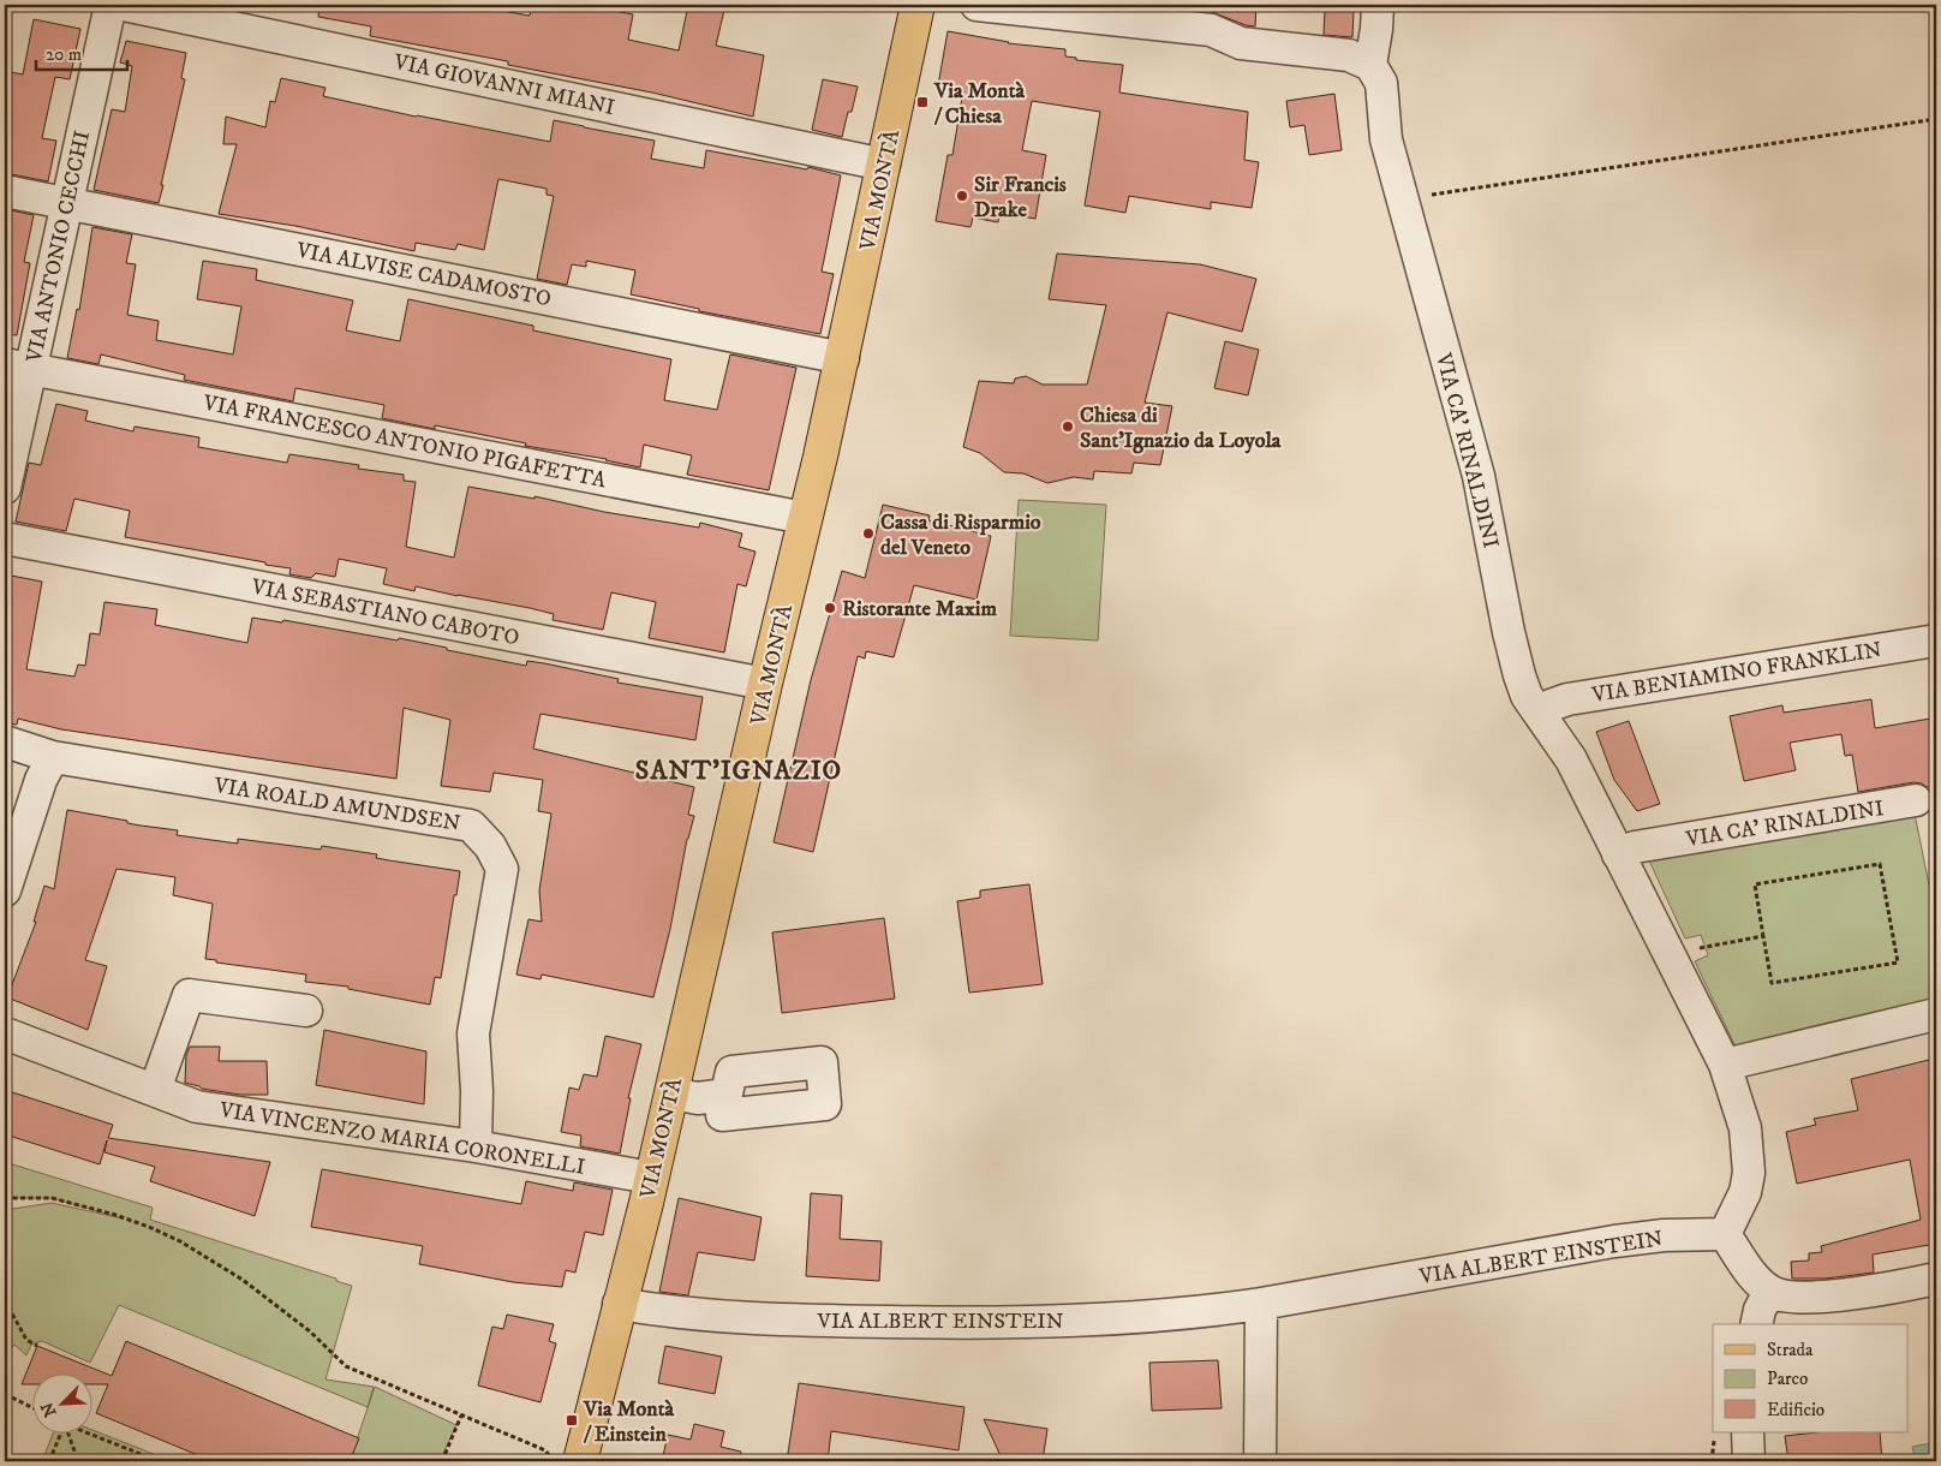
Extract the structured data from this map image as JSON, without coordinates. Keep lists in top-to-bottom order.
{
  "streets": {
    "main road": ["VIA MONTÀ"],
    "street": [
      "VIA GIOVANNI MIANI",
      "VIA ANTONIO CECCHI",
      "VIA ALVISE CADAMOSTO",
      "VIA FRANCESCO ANTONIO PIGAFETTA",
      "VIA CA' RINALDINI",
      "VIA SEBASTIANO CABOTO",
      "VIA BENIAMINO FRANKLIN",
      "VIA ROALD AMUNDSEN",
      "VIA VINCENZO MARIA CORONELLI",
      "VIA ALBERT EINSTEIN"
    ]
  },
  "crossings": [
    ["VIA GIOVANNI MIANI", "VIA MONTÀ"],
    ["VIA MONTÀ", "VIA ALVISE CADAMOSTO"],
    ["VIA MONTÀ", "VIA FRANCESCO ANTONIO PIGAFETTA"],
    ["VIA MONTÀ", "VIA SEBASTIANO CABOTO"],
    ["VIA MONTÀ", "VIA VINCENZO MARIA CORONELLI"],
    ["VIA MONTÀ", "VIA ALBERT EINSTEIN"],
    ["VIA ANTONIO CECCHI", "VIA ALVISE CADAMOSTO"],
    ["VIA ANTONIO CECCHI", "VIA FRANCESCO ANTONIO PIGAFETTA"],
    ["VIA CA' RINALDINI", "VIA BENIAMINO FRANKLIN"],
    ["VIA CA' RINALDINI", "VIA ALBERT EINSTEIN"],
    ["VIA ROALD AMUNDSEN", "VIA VINCENZO MARIA CORONELLI"]
  ],
  "districts": ["SANT'IGNAZIO"],
  "places": {
    "transit": ["Via Montà / Chiesa", "Via Montà / Einstein"],
    "other": [
      "Sir Francis Drake",
      "Chiesa di Sant'Ignazio da Loyola",
      "Cassa di Risparmio del Veneto",
      "Ristorante Maxim"
    ]
  },
  "legend": ["Strada", "Parco", "Edificio"],
  "scale_bar": "20 m",
  "north": "bottom left"
}
